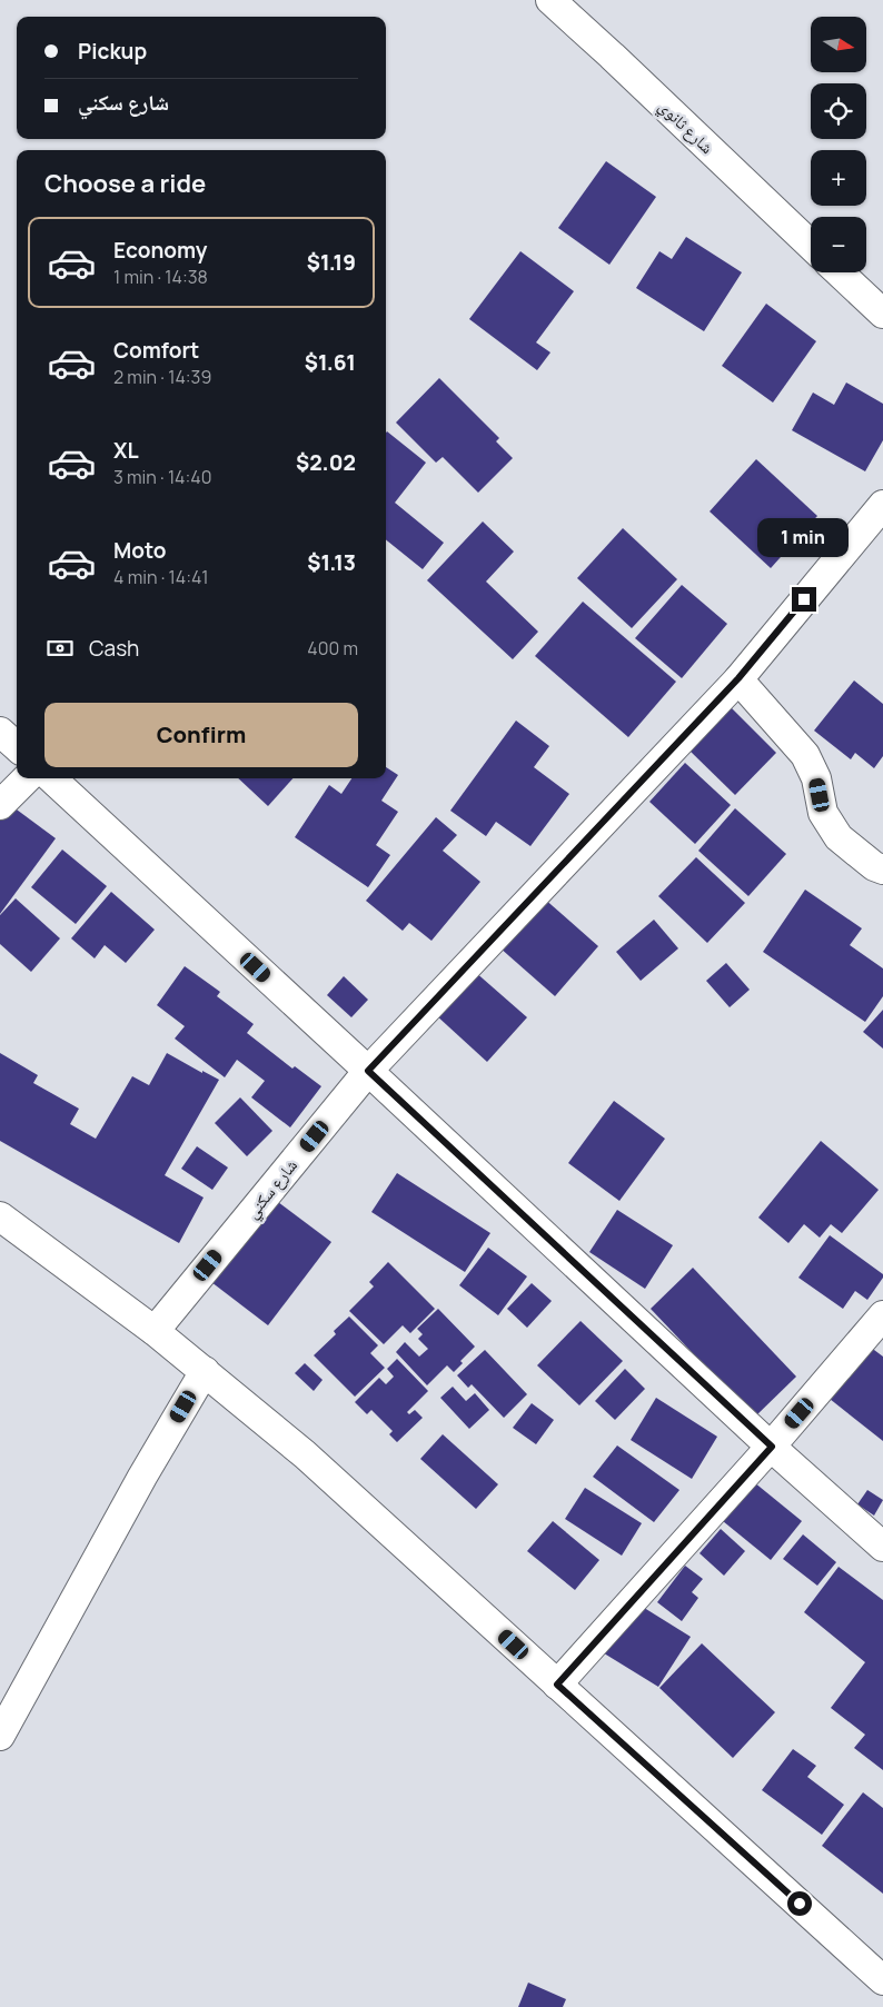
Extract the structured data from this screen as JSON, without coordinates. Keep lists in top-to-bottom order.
{
  "streets": {
    "street": ["شارع ثانوي", "شارع سكني"]
  },
  "north": "right",
  "page": {
    "map_buttons": ["+", "−"],
    "banner": ["Pickup", "شارع سكني"],
    "heading": "Choose a ride",
    "list": [
      {
        "name": "Economy",
        "note": "1 min · 14:38",
        "value": "$1.19"
      },
      {
        "name": "Comfort",
        "note": "2 min · 14:39",
        "value": "$1.61"
      },
      {
        "name": "XL",
        "note": "3 min · 14:40",
        "value": "$2.02"
      },
      {
        "name": "Moto",
        "note": "4 min · 14:41",
        "value": "$1.13"
      }
    ],
    "bubble": "1 min",
    "pay": ["Cash", "400 m"],
    "buttons": "Confirm"
  }
}
